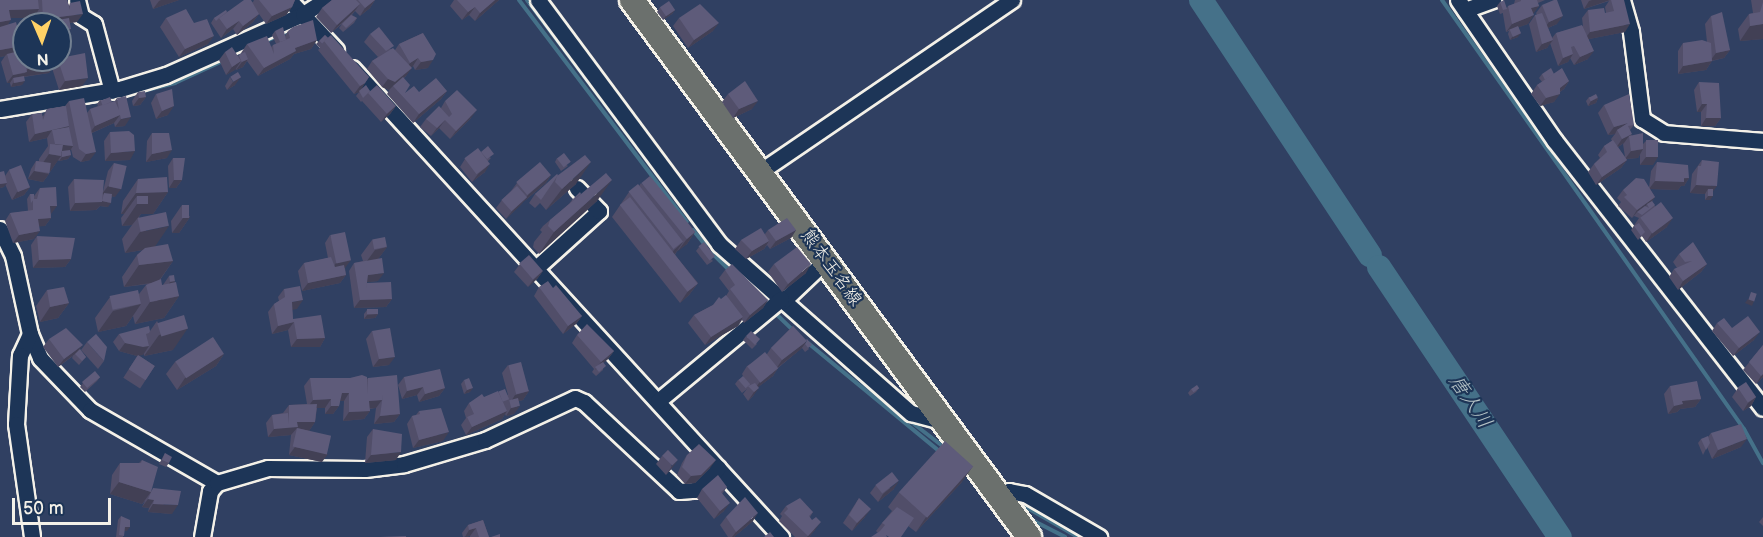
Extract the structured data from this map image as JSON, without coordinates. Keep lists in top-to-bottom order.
{
  "streets": {
    "main road": ["熊本玉名線"]
  },
  "water": ["唐人川"],
  "scale_bar": "50 m",
  "north": "bottom"
}
